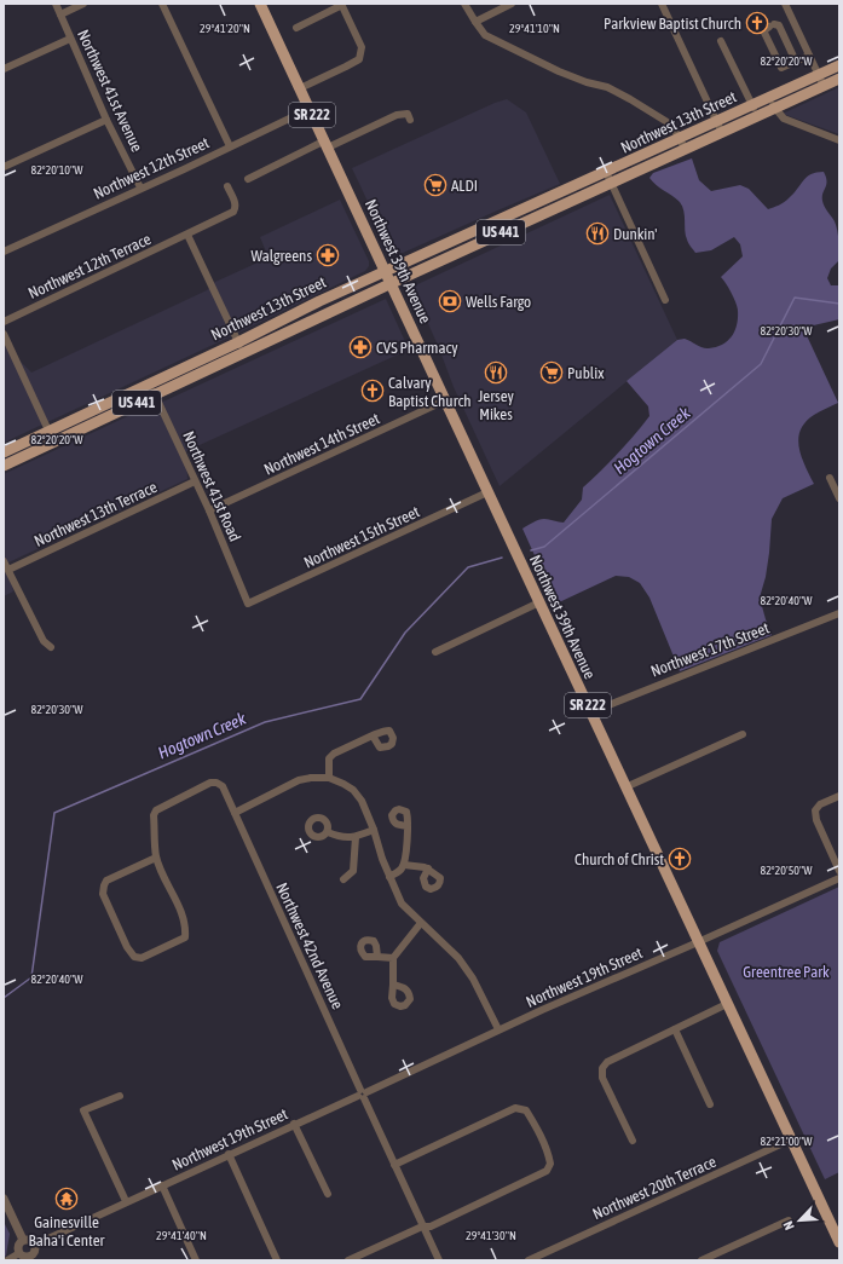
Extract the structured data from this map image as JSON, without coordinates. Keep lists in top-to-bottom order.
{
  "streets": {
    "main road": [
      "SR 222",
      "Northwest 13th Street",
      "US 441",
      "Northwest 39th Avenue"
    ],
    "street": [
      "Northwest 41st Avenue",
      "Northwest 12th Street",
      "Northwest 12th Terrace",
      "Northwest 14th Street",
      "Northwest 41st Road",
      "Northwest 13th Terrace",
      "Northwest 15th Street",
      "Northwest 17th Street",
      "Northwest 42nd Avenue",
      "Northwest 19th Street",
      "Northwest 20th Terrace"
    ]
  },
  "crossings": [
    ["Northwest 41st Avenue", "Northwest 12th Street"],
    ["Northwest 13th Street", "Northwest 39th Avenue"],
    ["Northwest 13th Street", "Northwest 41st Road"],
    ["Northwest 12th Street", "Northwest 39th Avenue"],
    ["Northwest 39th Avenue", "Northwest 14th Street"],
    ["Northwest 39th Avenue", "Northwest 15th Street"],
    ["Northwest 39th Avenue", "Northwest 17th Street"],
    ["Northwest 39th Avenue", "Northwest 19th Street"],
    ["Northwest 39th Avenue", "Northwest 20th Terrace"],
    ["Northwest 14th Street", "Northwest 41st Road"],
    ["Northwest 41st Road", "Northwest 13th Terrace"],
    ["Northwest 41st Road", "Northwest 15th Street"],
    ["Northwest 42nd Avenue", "Northwest 19th Street"]
  ],
  "water": ["Hogtown Creek"],
  "parks": ["Greentree Park"],
  "places": {
    "church": ["Parkview Baptist Church", "Calvary Baptist Church", "Church of Christ"],
    "supermarket": ["ALDI", "Publix"],
    "restaurant": ["Dunkin'", "Jersey Mikes"],
    "pharmacy": ["Walgreens", "CVS Pharmacy"],
    "bank": ["Wells Fargo"],
    "temple": ["Gainesville Baha'i Center"]
  },
  "north": "bottom left",
  "coordinates": [
    "29°41'20\"N",
    "29°41'10\"N",
    "82°20'20\"W",
    "82°20'10\"W",
    "82°20'30\"W",
    "82°20'40\"W",
    "82°20'50\"W",
    "82°21'00\"W",
    "29°41'40\"N",
    "29°41'30\"N"
  ]
}
